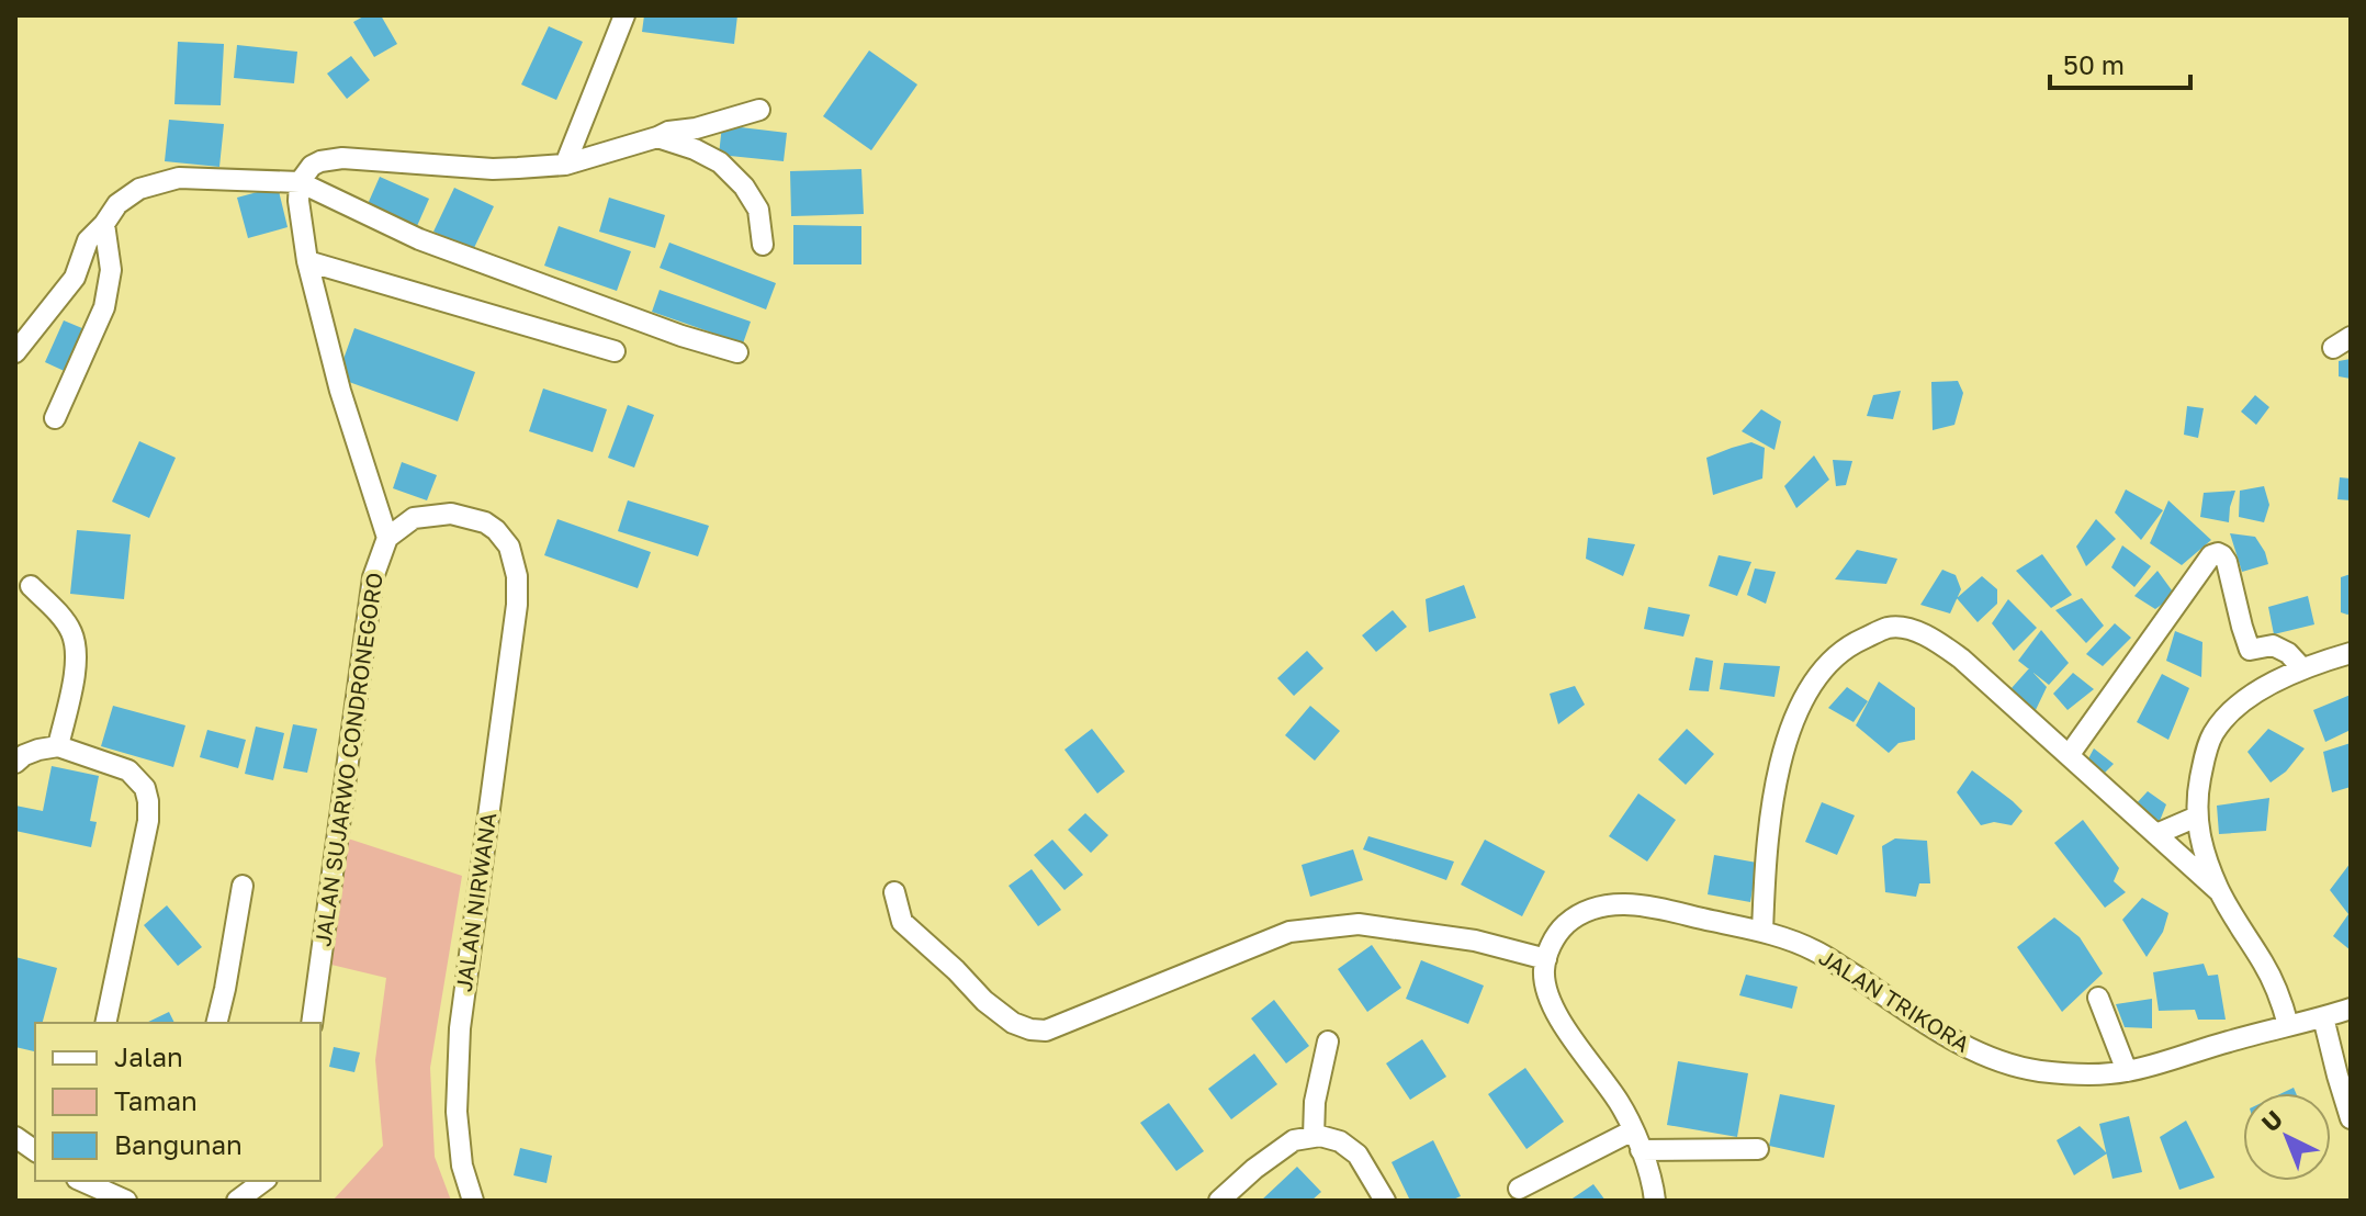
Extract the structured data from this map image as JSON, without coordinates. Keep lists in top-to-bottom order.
{
  "streets": {
    "street": ["JALAN SUJARWO CONDRONEGORO", "JALAN NIRWANA", "JALAN TRIKORA"]
  },
  "crossings": [
    ["JALAN SUJARWO CONDRONEGORO", "JALAN NIRWANA"]
  ],
  "legend": ["Jalan", "Taman", "Bangunan"],
  "scale_bar": "50 m",
  "north": "top left"
}
